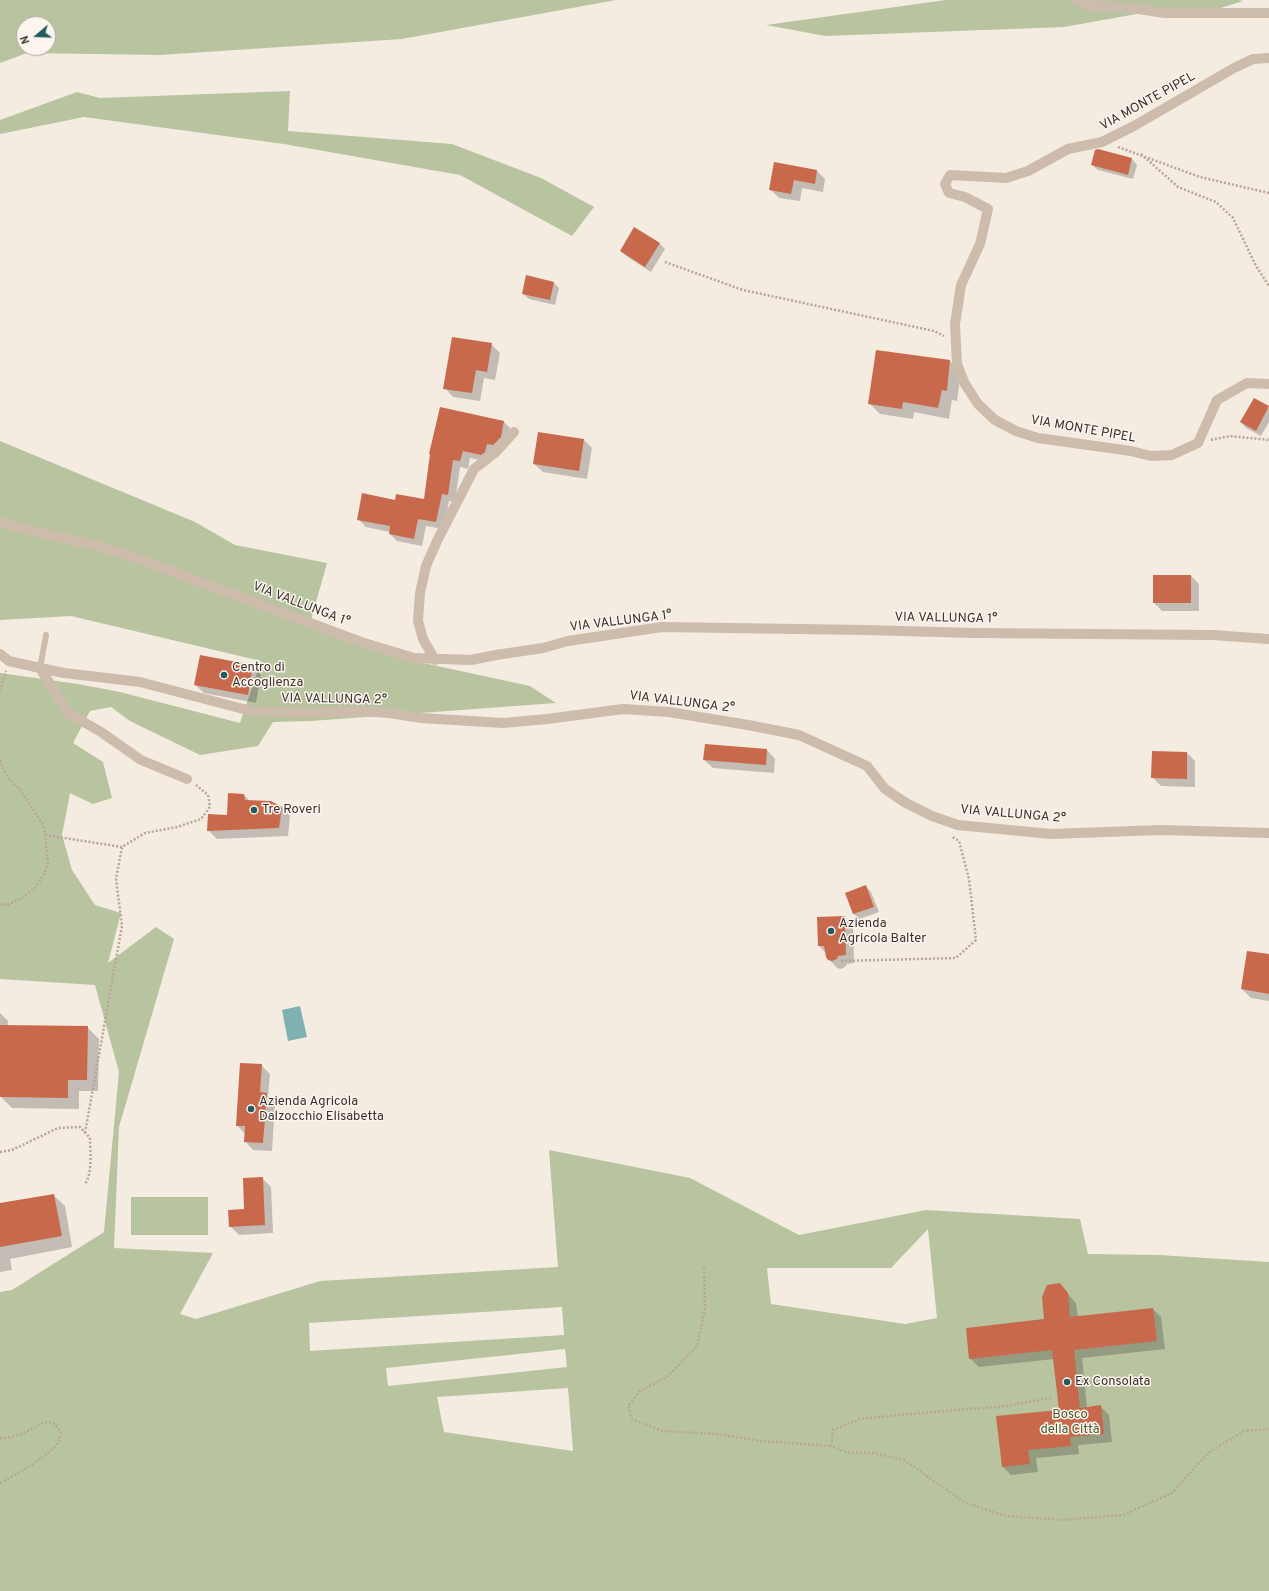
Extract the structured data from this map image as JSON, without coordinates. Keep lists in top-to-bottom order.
{
  "streets": {
    "street": ["VIA MONTE PIPEL", "VIA VALLUNGA 1°", "VIA VALLUNGA 2°"]
  },
  "parks": ["Bosco della Città"],
  "places": [
    "Centro di Accoglienza",
    "Tre Roveri",
    "Azienda Agricola Balter",
    "Azienda Agricola Dalzocchio Elisabetta",
    "Ex Consolata"
  ],
  "north": "left"
}
